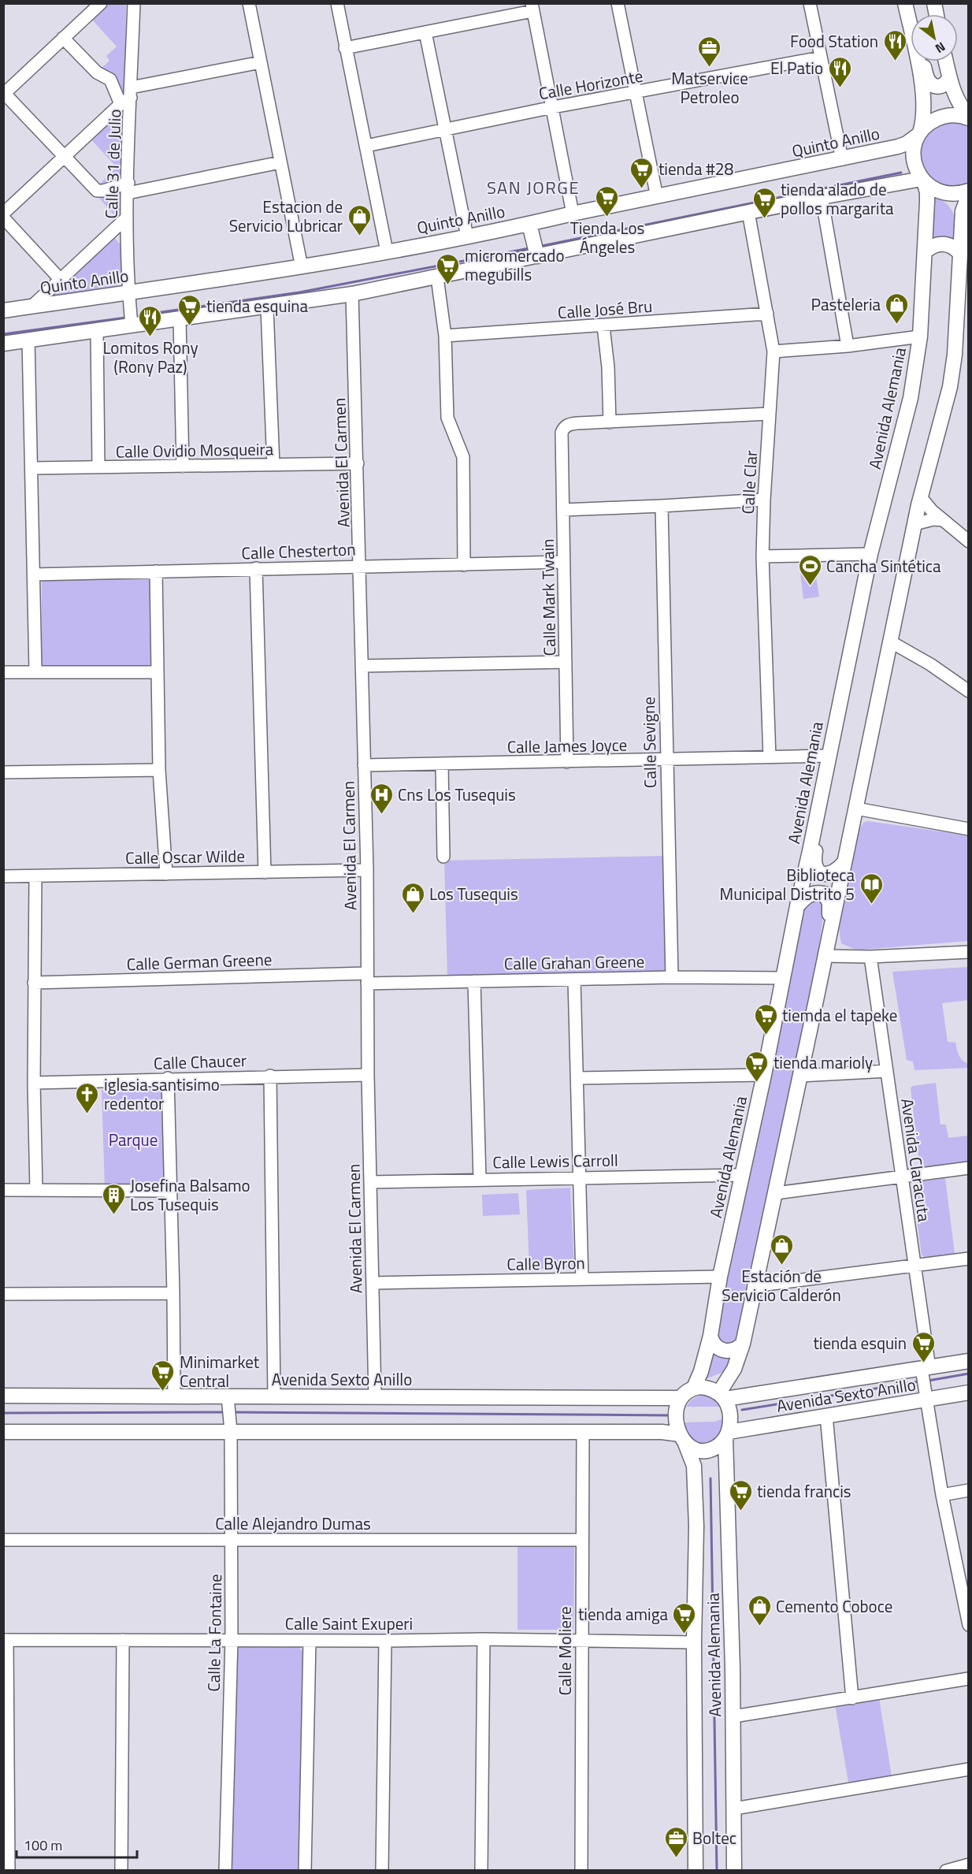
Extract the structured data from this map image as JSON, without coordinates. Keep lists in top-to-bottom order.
{
  "streets": {
    "main road": ["Quinto Anillo", "Avenida Alemania", "Avenida Sexto Anillo"],
    "street": [
      "Calle Horizonte",
      "Calle 31 de Julio",
      "Calle José Bru",
      "Calle Ovidio Mosqueira",
      "Avenida El Carmen",
      "Calle Clar",
      "Calle Chesterton",
      "Calle Mark Twain",
      "Calle Sevigne",
      "Calle James Joyce",
      "Calle Oscar Wilde",
      "Calle German Greene",
      "Calle Grahan Greene",
      "Calle Chaucer",
      "Avenida Claracuta",
      "Calle Lewis Carroll",
      "Calle Byron",
      "Calle Alejandro Dumas",
      "Calle Saint Exuperi",
      "Calle La Fontaine",
      "Calle Moliere"
    ]
  },
  "crossings": [
    ["Quinto Anillo", "Calle 31 de Julio"],
    ["Quinto Anillo", "Avenida Alemania"],
    ["Calle José Bru", "Calle Clar"],
    ["Avenida Alemania", "Calle James Joyce"],
    ["Avenida Alemania", "Calle Grahan Greene"],
    ["Avenida Alemania", "Calle Lewis Carroll"],
    ["Avenida Alemania", "Calle Byron"],
    ["Avenida Alemania", "Avenida Sexto Anillo"],
    ["Avenida Alemania", "Calle Saint Exuperi"],
    ["Calle Ovidio Mosqueira", "Avenida El Carmen"],
    ["Avenida El Carmen", "Calle Chesterton"],
    ["Avenida El Carmen", "Calle James Joyce"],
    ["Avenida El Carmen", "Calle Oscar Wilde"],
    ["Avenida El Carmen", "Calle German Greene"],
    ["Avenida El Carmen", "Calle Grahan Greene"],
    ["Avenida El Carmen", "Calle Chaucer"],
    ["Avenida El Carmen", "Calle Lewis Carroll"],
    ["Avenida El Carmen", "Calle Byron"],
    ["Avenida El Carmen", "Avenida Sexto Anillo"],
    ["Calle Clar", "Calle James Joyce"],
    ["Calle Chesterton", "Calle Mark Twain"],
    ["Calle Mark Twain", "Calle James Joyce"],
    ["Calle Sevigne", "Calle James Joyce"],
    ["Calle Sevigne", "Calle Grahan Greene"],
    ["Calle German Greene", "Calle Grahan Greene"],
    ["Avenida Claracuta", "Avenida Sexto Anillo"],
    ["Avenida Sexto Anillo", "Calle La Fontaine"],
    ["Calle Alejandro Dumas", "Calle La Fontaine"],
    ["Calle Alejandro Dumas", "Calle Moliere"],
    ["Calle Saint Exuperi", "Calle La Fontaine"],
    ["Calle Saint Exuperi", "Calle Moliere"]
  ],
  "districts": ["SAN JORGE"],
  "parks": ["Parque"],
  "places": {
    "restaurant": ["Food Station", "El Patio", "Lomitos Rony (Rony Paz)"],
    "office": ["Matservice Petroleo", "Boltec"],
    "supermarket": [
      "tienda #28",
      "Tienda Los Ángeles",
      "tienda alado de pollos margarita",
      "micromercado megubills",
      "tienda esquina",
      "tiemda el tapeke",
      "tienda marioly",
      "tienda esquin",
      "Minimarket Central",
      "tienda francis",
      "tienda amiga"
    ],
    "shop": [
      "Estacion de Servicio Lubricar",
      "Pasteleria",
      "Los Tusequis",
      "Estación de Servicio Calderón",
      "Cemento Coboce"
    ],
    "sports": ["Cancha Sintética"],
    "hospital": ["Cns Los Tusequis"],
    "library": ["Biblioteca Municipal Distrito 5"],
    "church": ["iglesia santisimo redentor"],
    "building": ["Josefina Balsamo Los Tusequis"]
  },
  "scale_bar": "100 m",
  "north": "bottom right"
}
